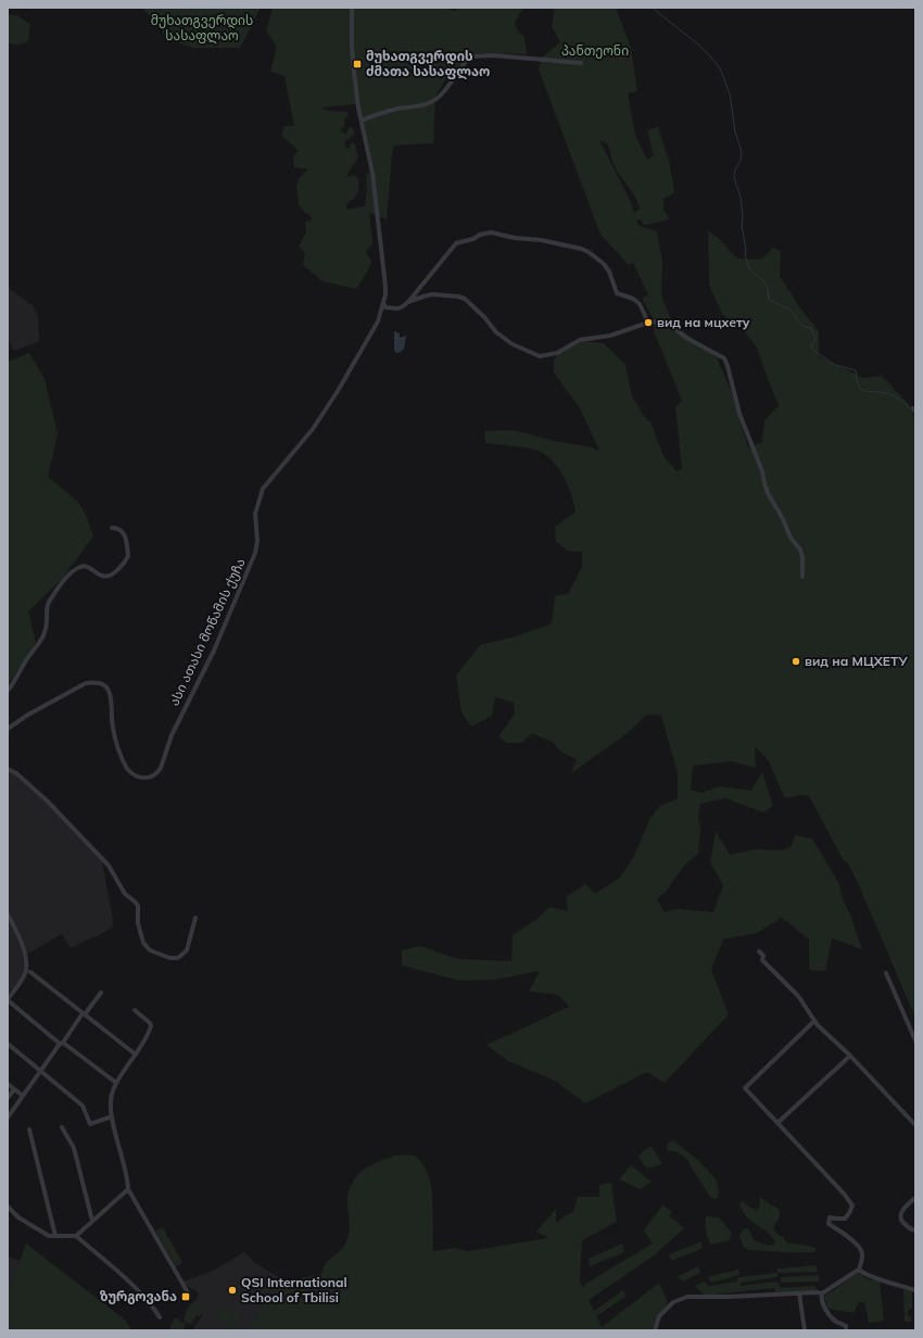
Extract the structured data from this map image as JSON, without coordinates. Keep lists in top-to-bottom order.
{
  "streets": {
    "street": ["ასი ათასი მოწამის ქუჩა"]
  },
  "parks": ["მუხათგვერდის სასაფლაო", "პანთეონი"],
  "places": {
    "transit": ["მუხათგვერდის ძმათა სასაფლაო", "ზურგოვანა"],
    "other": ["вид на мцхету", "вид на МЦХЕТУ", "QSI International School of Tbilisi"]
  }
}
